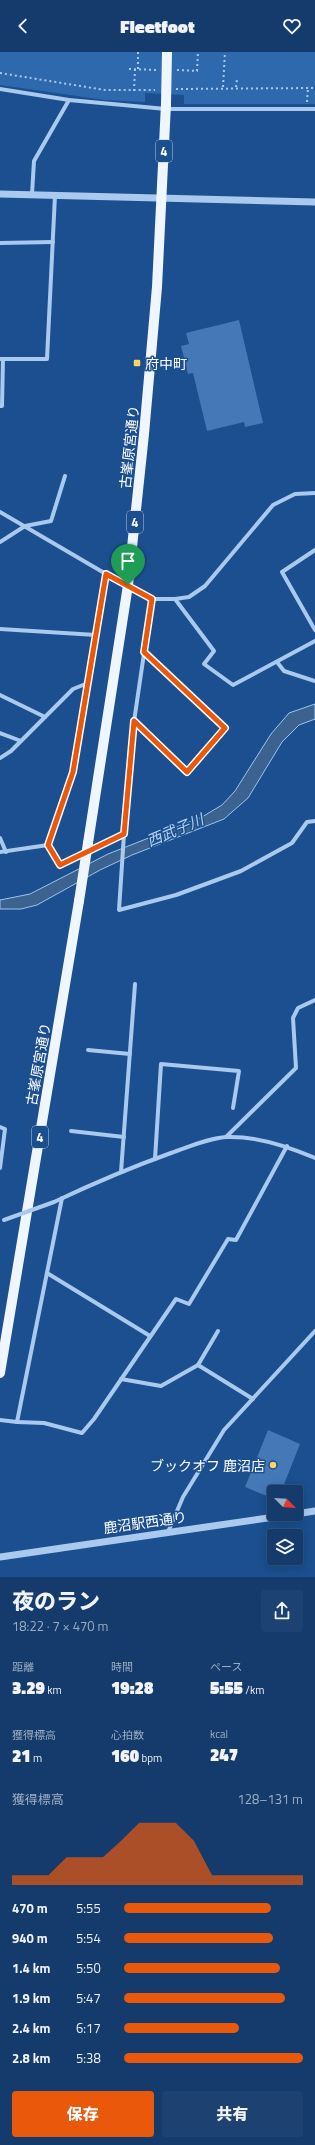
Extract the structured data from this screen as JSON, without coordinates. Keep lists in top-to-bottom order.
{
  "streets": {
    "main road": ["4", "古峯原宮通り"],
    "street": ["鹿沼駅西通り"]
  },
  "water": ["西武子川"],
  "places": {
    "transit": ["府中町"],
    "other": ["ブックオフ 鹿沼店"]
  },
  "north": "bottom right",
  "page": {
    "header": "Fleetfoot",
    "heading": ["夜のラン", "18:22 · 7 × 470 m"],
    "stats": [
      ["距離", "3.29 km"],
      ["時間", "19:28"],
      ["ペース", "5:55 /km"],
      ["獲得標高", "21 m"],
      ["心拍数", "160 bpm"],
      ["kcal", "247"]
    ],
    "chart": ["獲得標高", "128–131 m"],
    "list": [
      {
        "name": "470 m",
        "note": "5:55"
      },
      {
        "name": "940 m",
        "note": "5:54"
      },
      {
        "name": "1.4 km",
        "note": "5:50"
      },
      {
        "name": "1.9 km",
        "note": "5:47"
      },
      {
        "name": "2.4 km",
        "note": "6:17"
      },
      {
        "name": "2.8 km",
        "note": "5:38"
      }
    ],
    "buttons": ["保存", "共有"]
  }
}
